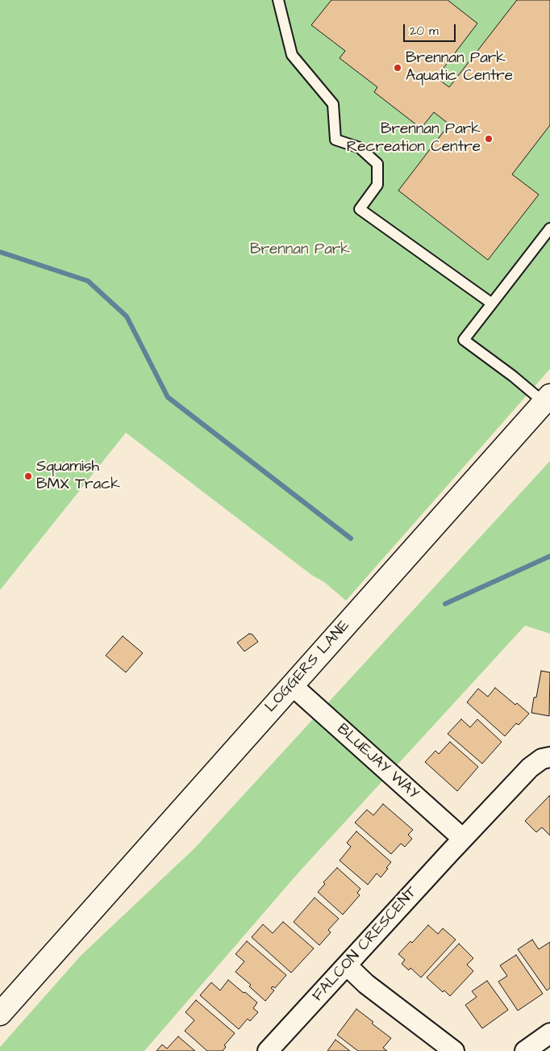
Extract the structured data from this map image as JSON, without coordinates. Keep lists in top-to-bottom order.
{
  "streets": {
    "street": ["LOGGERS LANE", "BLUEJAY WAY", "FALCON CRESCENT"]
  },
  "crossings": [
    ["LOGGERS LANE", "BLUEJAY WAY"],
    ["BLUEJAY WAY", "FALCON CRESCENT"]
  ],
  "parks": ["Brennan Park"],
  "places": ["Brennan Park Aquatic Centre", "Brennan Park Recreation Centre", "Squamish BMX Track"],
  "scale_bar": "20 m"
}
